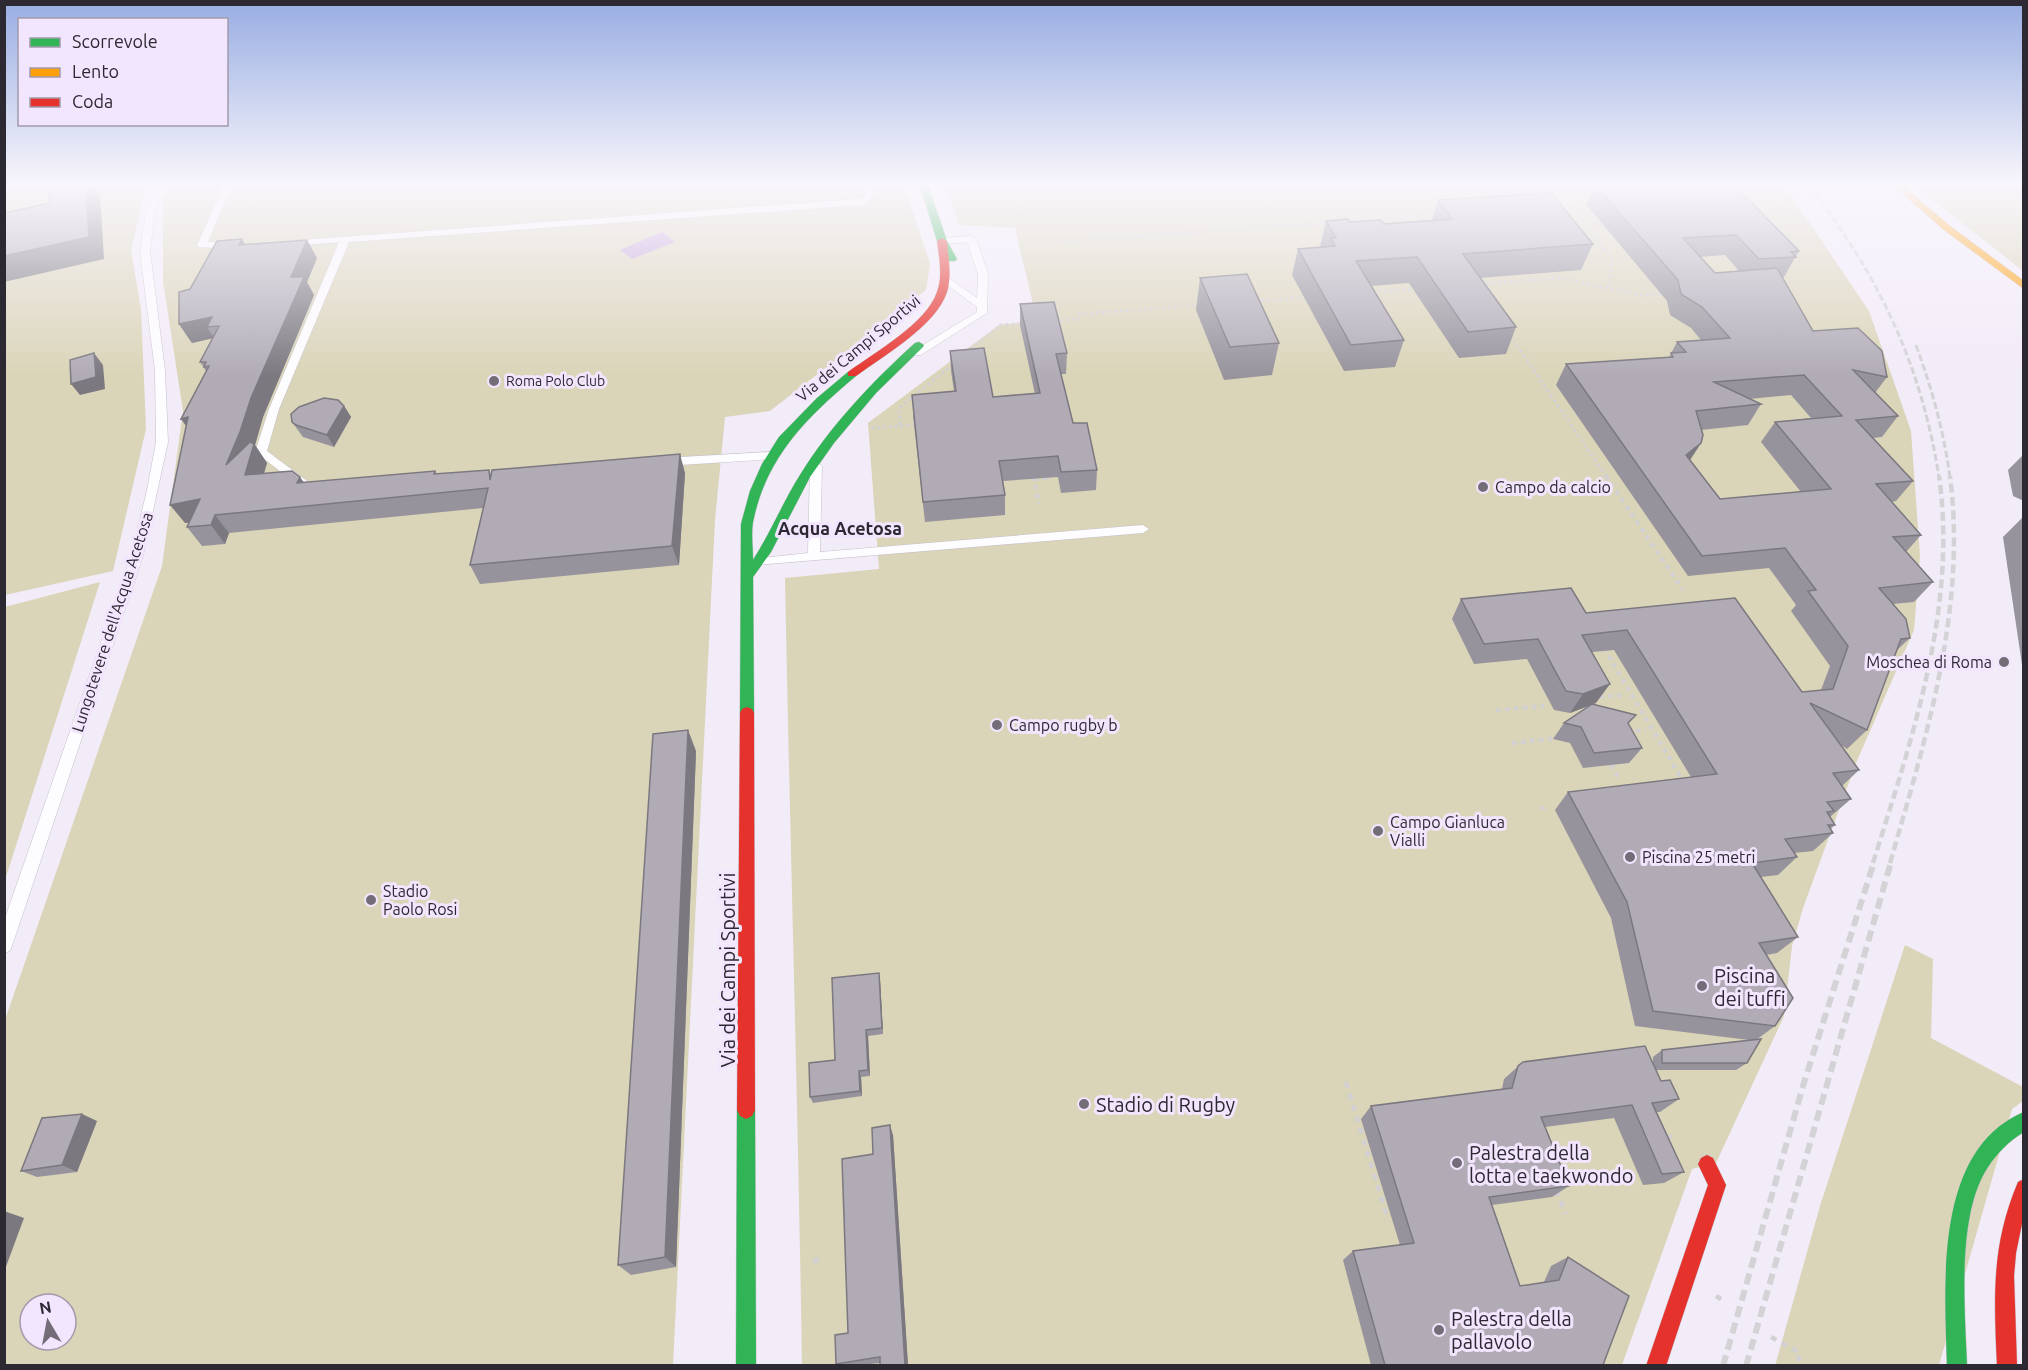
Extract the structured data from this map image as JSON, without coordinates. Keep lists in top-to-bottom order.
{
  "streets": {
    "main road": ["Via dei Campi Sportivi"],
    "lane": ["Lungotevere dell'Acqua Acetosa"]
  },
  "districts": ["Acqua Acetosa"],
  "places": [
    "Roma Polo Club",
    "Campo da calcio",
    "Moschea di Roma",
    "Campo rugby b",
    "Campo Gianluca Vialli",
    "Piscina 25 metri",
    "Stadio Paolo Rosi",
    "Piscina dei tuffi",
    "Stadio di Rugby",
    "Palestra della lotta e taekwondo",
    "Palestra della pallavolo"
  ],
  "legend": ["Scorrevole", "Lento", "Coda"],
  "north": "top"
}
